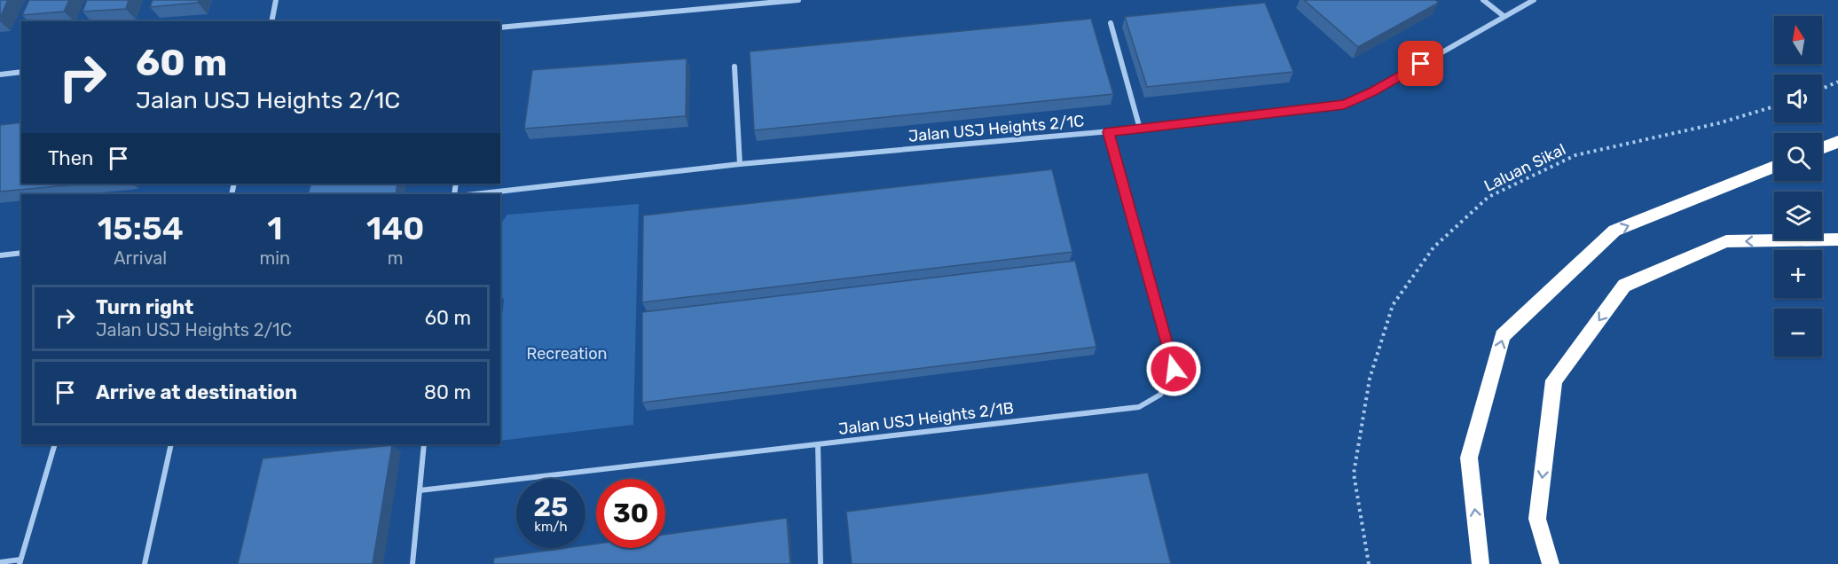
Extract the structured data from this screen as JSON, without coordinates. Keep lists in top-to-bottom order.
{
  "streets": {
    "street": ["Jalan USJ Heights 2/1C", "Jalan USJ Heights 2/1B"],
    "path": ["Laluan Sikal"]
  },
  "crossings": [
    ["Jalan USJ Heights 2/1C", "Jalan USJ Heights 2/1B"]
  ],
  "parks": ["Recreation"],
  "north": "top",
  "page": {
    "map_buttons": ["+", "−"],
    "turn": ["60 m", "Jalan USJ Heights 2/1C"],
    "then": "Then",
    "eta": [
      "15:54",
      "Arrival",
      "1",
      "min",
      "140",
      "m"
    ],
    "list": [
      {
        "name": "Turn right",
        "note": "Jalan USJ Heights 2/1C",
        "value": "60 m"
      },
      {
        "name": "Arrive at destination",
        "value": "80 m"
      }
    ],
    "speed": "25 km/h",
    "limit": "30"
  }
}
